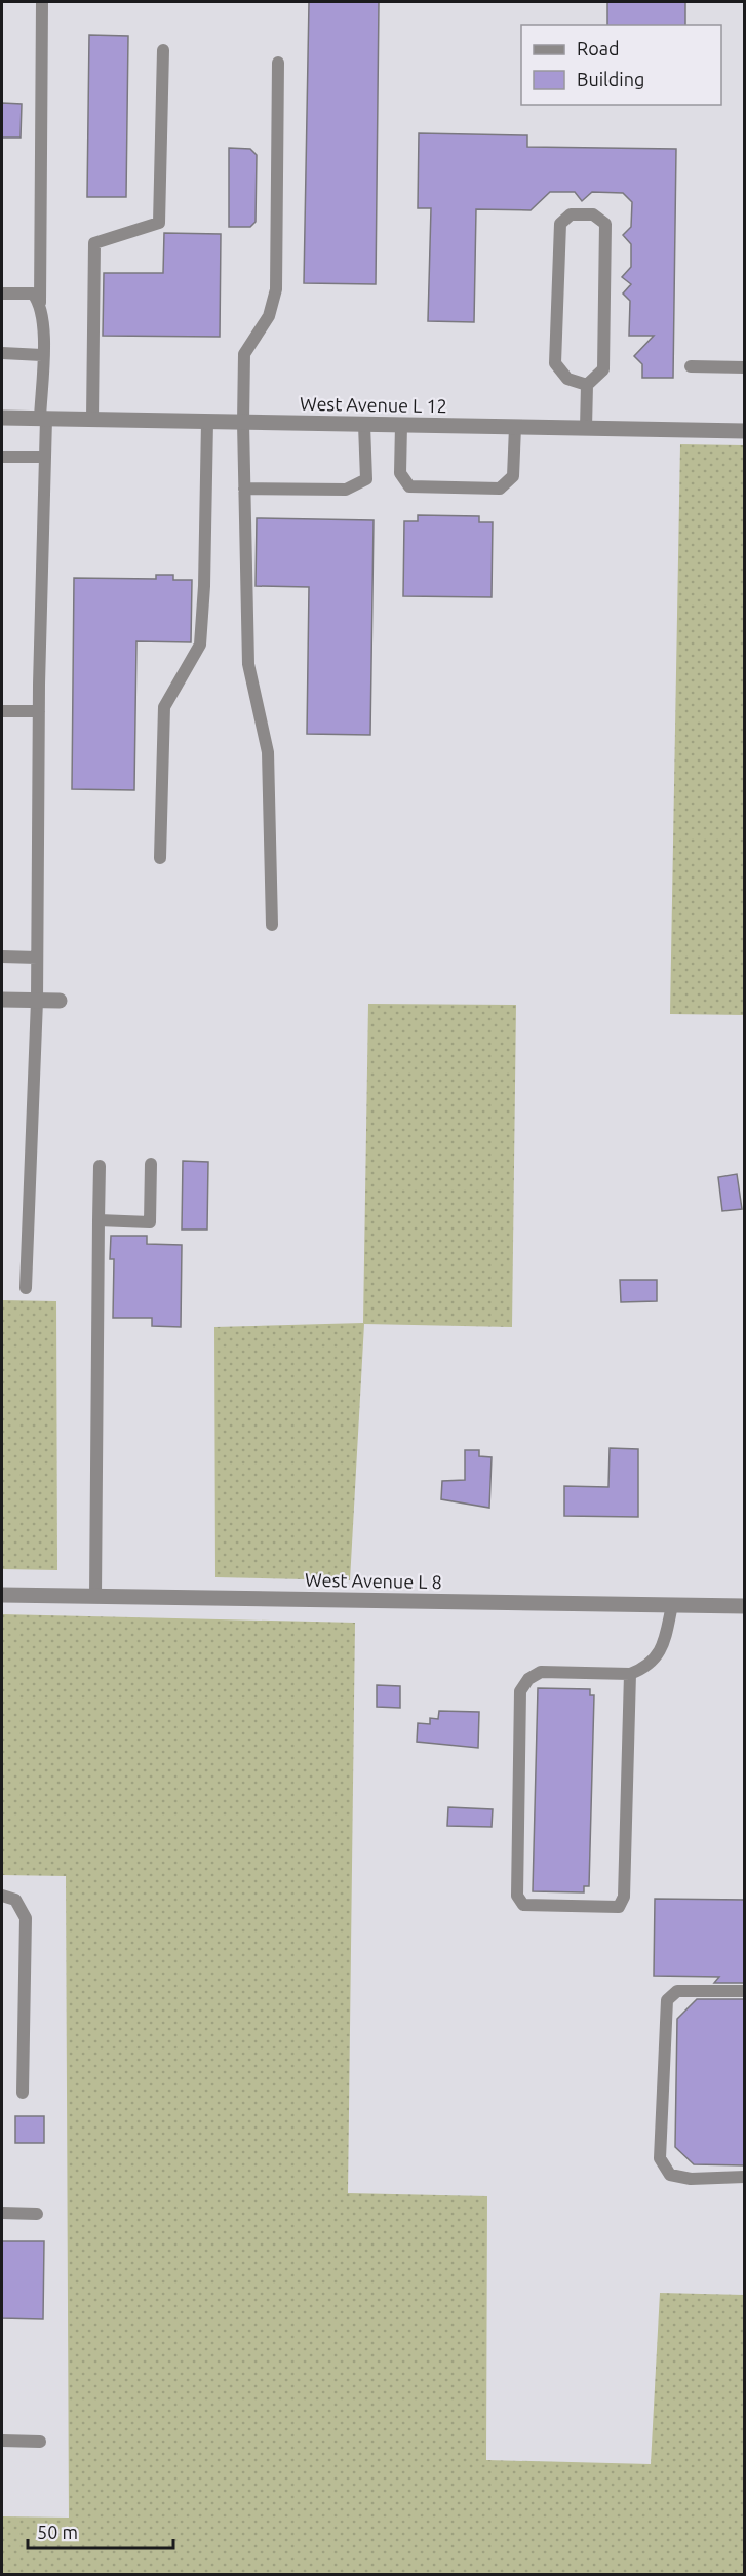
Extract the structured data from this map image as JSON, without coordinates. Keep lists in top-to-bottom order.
{
  "streets": {
    "street": ["West Avenue L 12", "West Avenue L 8"]
  },
  "legend": ["Road", "Building"],
  "scale_bar": "50 m"
}
